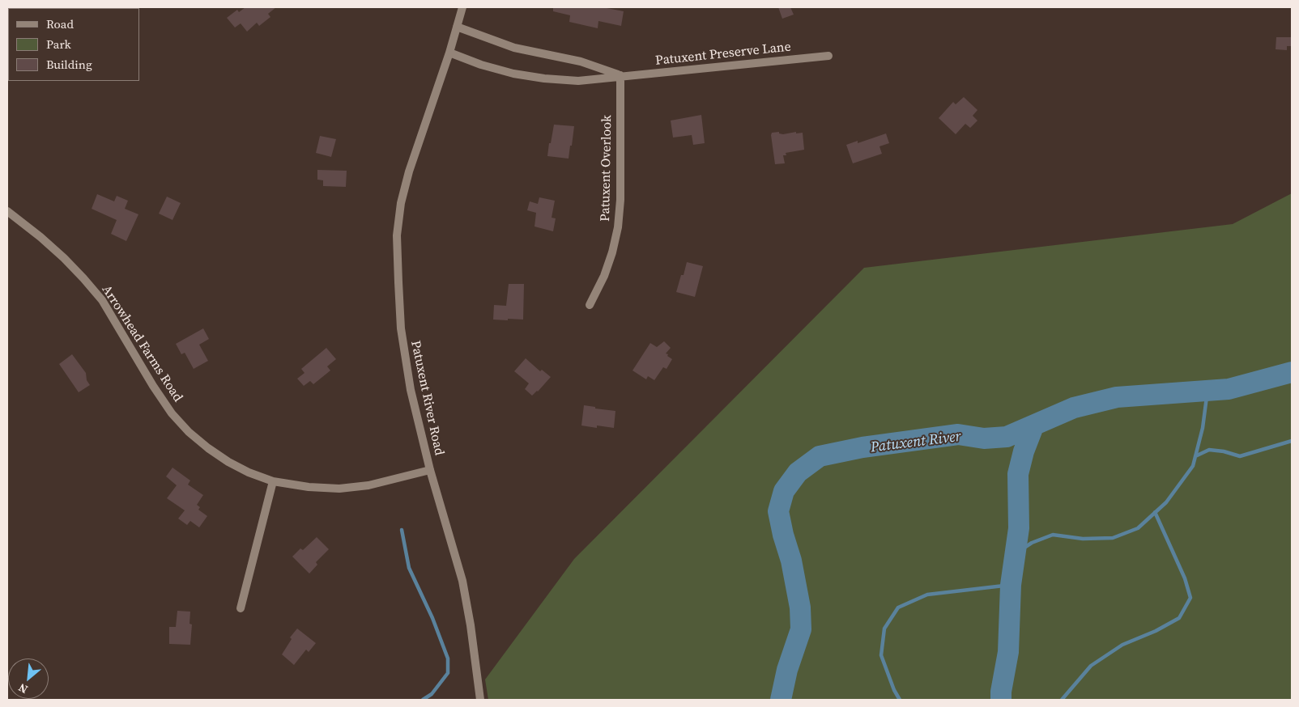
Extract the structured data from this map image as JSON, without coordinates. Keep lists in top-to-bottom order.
{
  "streets": {
    "street": [
      "Patuxent Preserve Lane",
      "Patuxent Overlook",
      "Arrowhead Farms Road",
      "Patuxent River Road"
    ]
  },
  "crossings": [
    ["Patuxent Preserve Lane", "Patuxent Overlook"],
    ["Patuxent Preserve Lane", "Patuxent River Road"],
    ["Arrowhead Farms Road", "Patuxent River Road"]
  ],
  "water": ["Patuxent River"],
  "legend": ["Road", "Park", "Building"],
  "north": "bottom left"
}
